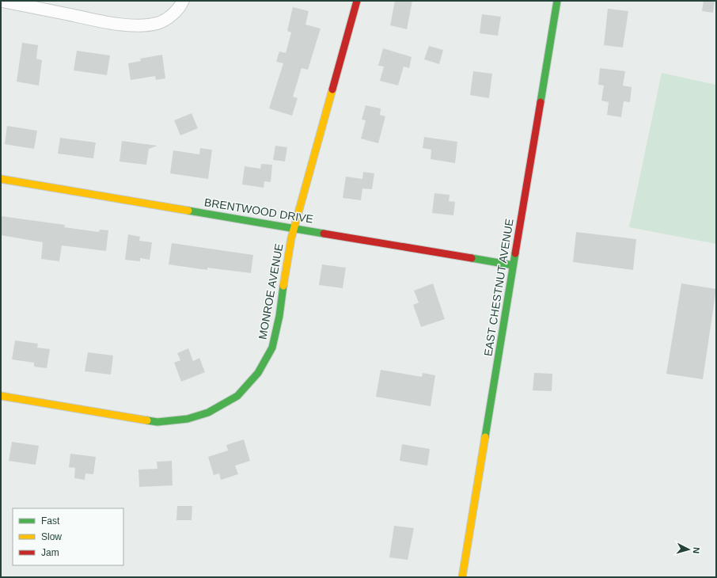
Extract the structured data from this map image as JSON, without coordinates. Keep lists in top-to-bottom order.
{
  "streets": {
    "street": ["BRENTWOOD DRIVE", "EAST CHESTNUT AVENUE", "MONROE AVENUE"]
  },
  "crossings": [
    ["BRENTWOOD DRIVE", "EAST CHESTNUT AVENUE"],
    ["BRENTWOOD DRIVE", "MONROE AVENUE"]
  ],
  "legend": ["Fast", "Slow", "Jam"],
  "north": "right"
}
